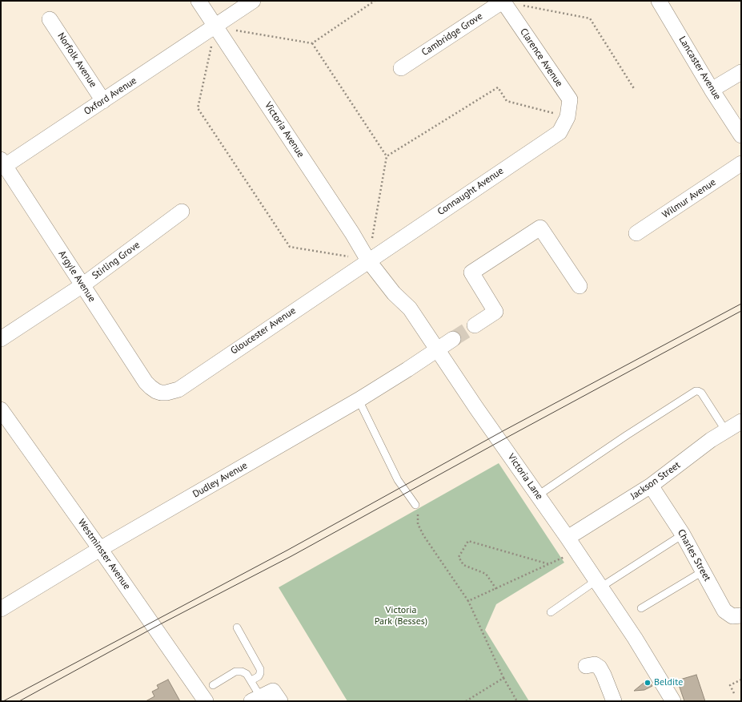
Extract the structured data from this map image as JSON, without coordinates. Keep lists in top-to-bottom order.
{
  "streets": {
    "street": [
      "Cambridge Grove",
      "Clarence Avenue",
      "Norfolk Avenue",
      "Lancaster Avenue",
      "Oxford Avenue",
      "Victoria Avenue",
      "Connaught Avenue",
      "Wilmur Avenue",
      "Stirling Grove",
      "Argyle Avenue",
      "Gloucester Avenue",
      "Victoria Lane",
      "Dudley Avenue",
      "Jackson Street",
      "Westminster Avenue",
      "Charles Street"
    ]
  },
  "crossings": [
    ["Cambridge Grove", "Clarence Avenue"],
    ["Clarence Avenue", "Connaught Avenue"],
    ["Norfolk Avenue", "Oxford Avenue"],
    ["Oxford Avenue", "Victoria Avenue"],
    ["Oxford Avenue", "Argyle Avenue"],
    ["Victoria Avenue", "Connaught Avenue"],
    ["Victoria Avenue", "Gloucester Avenue"],
    ["Victoria Avenue", "Victoria Lane"],
    ["Connaught Avenue", "Gloucester Avenue"],
    ["Connaught Avenue", "Victoria Lane"],
    ["Stirling Grove", "Argyle Avenue"],
    ["Argyle Avenue", "Gloucester Avenue"],
    ["Gloucester Avenue", "Victoria Lane"],
    ["Victoria Lane", "Dudley Avenue"],
    ["Victoria Lane", "Jackson Street"],
    ["Dudley Avenue", "Westminster Avenue"],
    ["Jackson Street", "Charles Street"]
  ],
  "parks": ["Victoria Park (Besses)"],
  "places": ["Beldite"]
}
